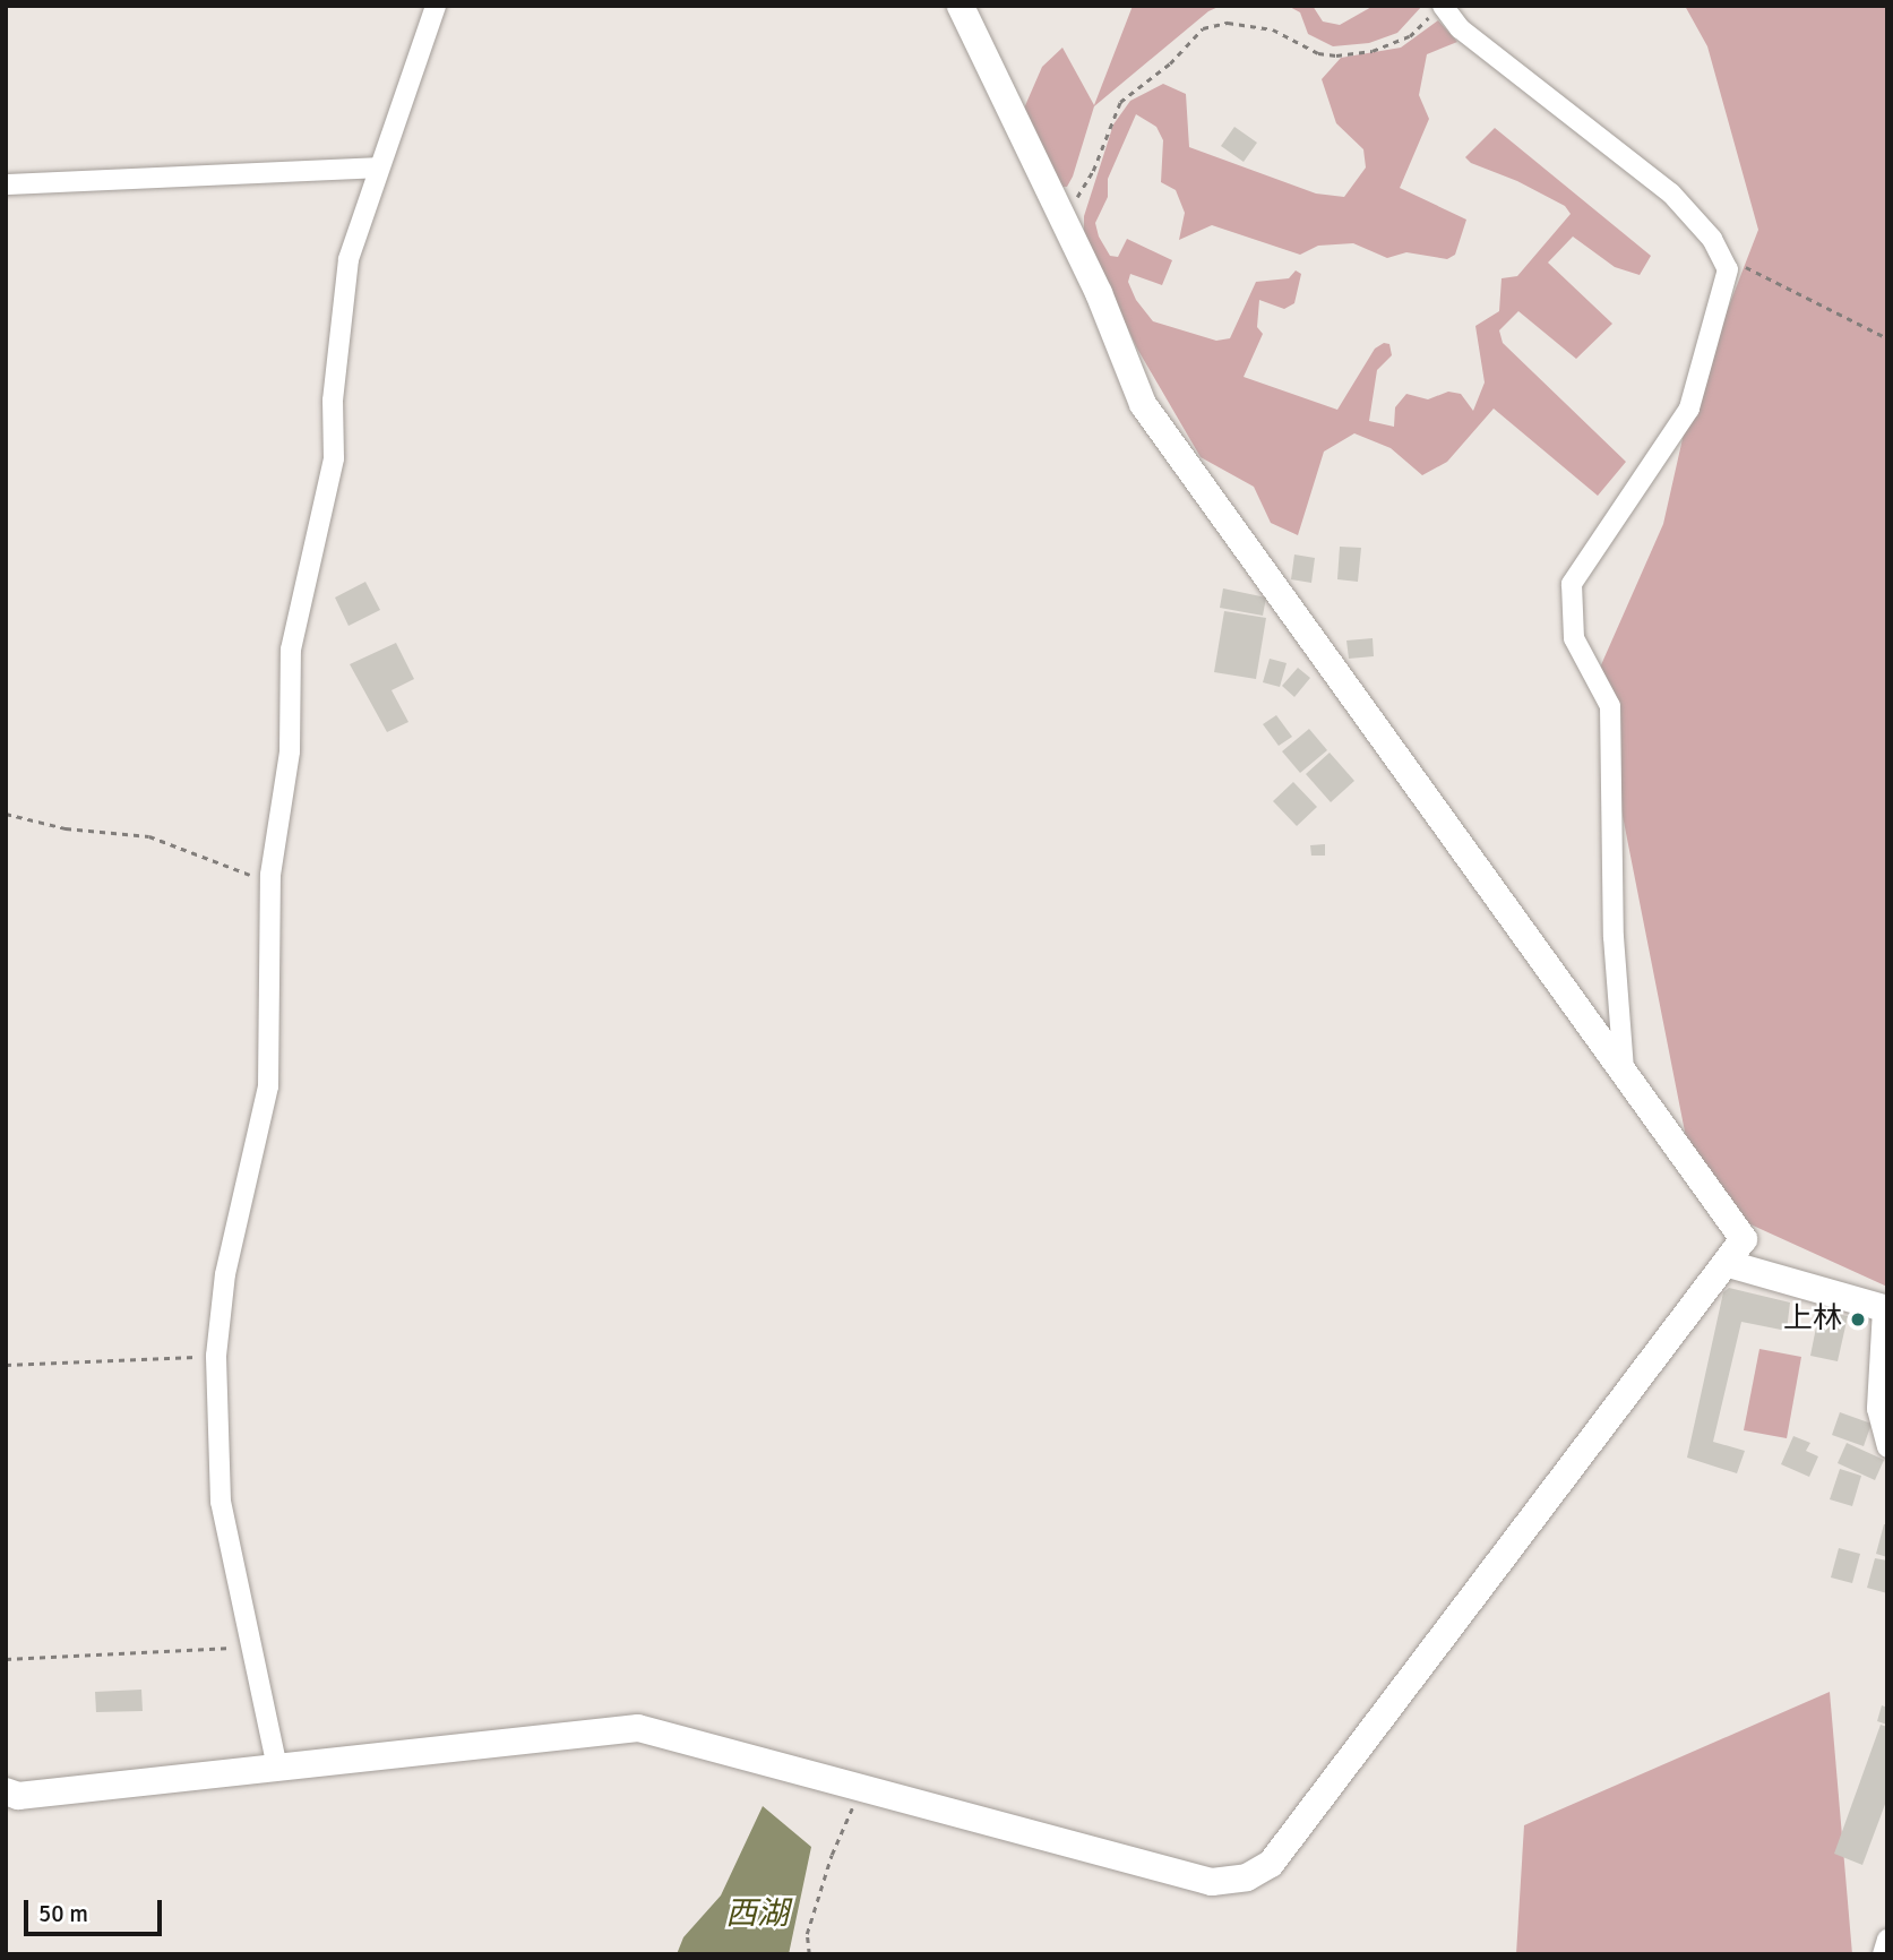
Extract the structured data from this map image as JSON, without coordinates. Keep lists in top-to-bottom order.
{
  "water": ["西湖"],
  "places": ["上林"],
  "scale_bar": "50 m"
}
